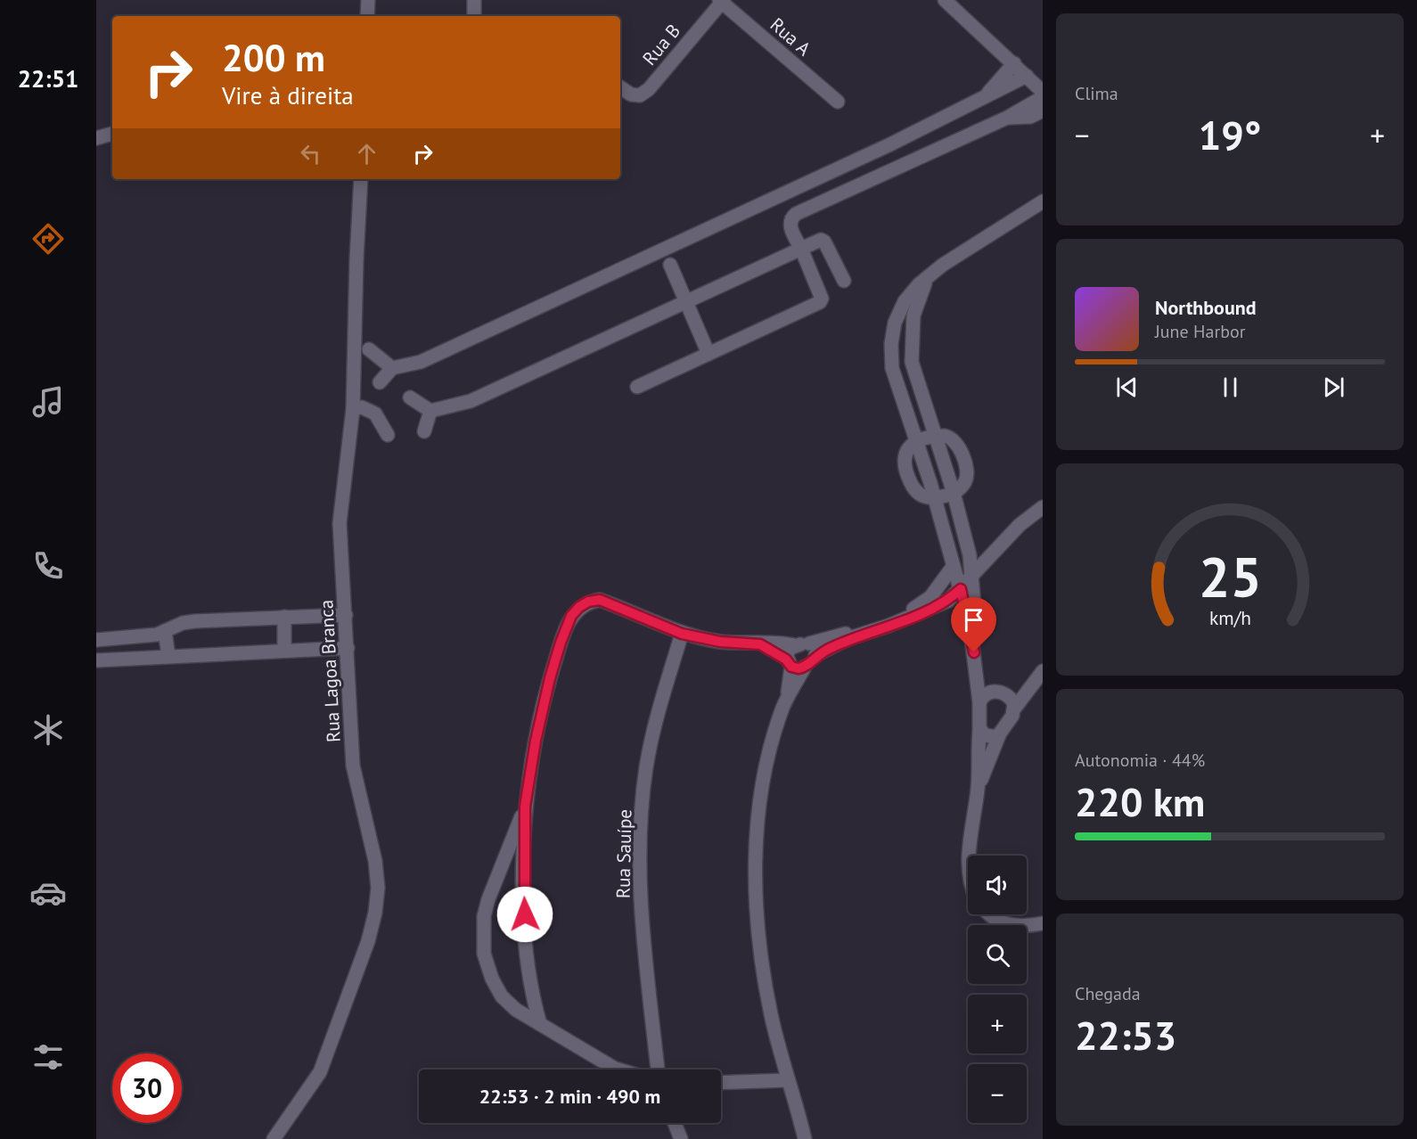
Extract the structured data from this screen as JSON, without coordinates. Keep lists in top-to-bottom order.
{
  "streets": {
    "street": [
      "Rua A",
      "Rua B",
      "Rua Lagoa Branca",
      "Rua Sauípe"
    ]
  },
  "crossings": [
    ["Rua A", "Rua B"]
  ],
  "page": {
    "tabs": "22:51",
    "tile": [
      "Clima",
      ["Autonomia · 44%", "220 km"],
      ["Chegada", "22:53"]
    ],
    "turn": ["200 m", "Vire à direita"],
    "heat": ["−", "19°", "+"],
    "song": ["Northbound", "June Harbor"],
    "map_buttons": ["+", "−"],
    "limit": "30",
    "trip": "22:53 · 2 min · 490 m",
    "gauge": ["25", "km/h"]
  }
}
